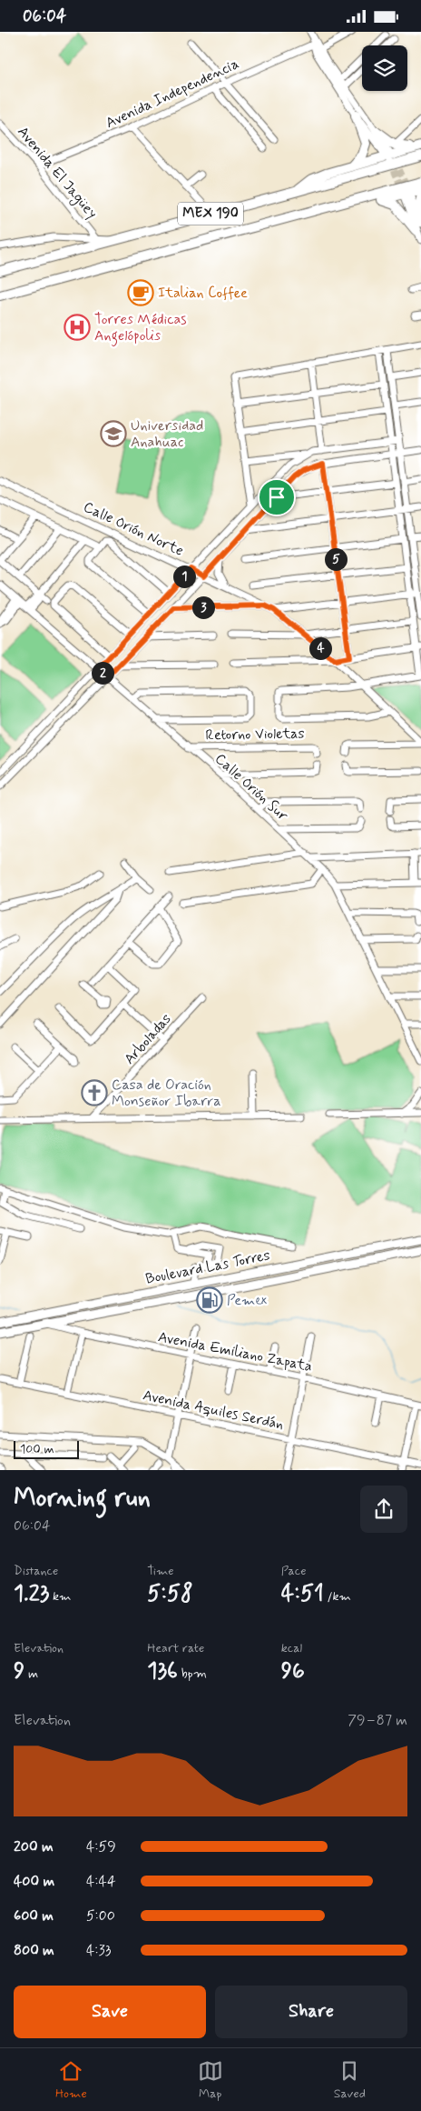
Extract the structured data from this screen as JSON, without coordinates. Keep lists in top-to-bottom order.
{
  "streets": {
    "highway": ["MEX 190"],
    "main road": ["Boulevard Las Torres"],
    "street": [
      "Avenida Independencia",
      "Avenida El Jagüey",
      "Calle Orión Norte",
      "Retorno Violetas",
      "Calle Orión Sur",
      "Arboladas",
      "Avenida Emiliano Zapata",
      "Avenida Aquiles Serdán"
    ]
  },
  "crossings": [
    ["Avenida Independencia", "Avenida El Jagüey"],
    ["Retorno Violetas", "Calle Orión Sur"],
    ["Boulevard Las Torres", "Avenida Emiliano Zapata"]
  ],
  "places": {
    "cafe": ["Italian Coffee"],
    "hospital": ["Torres Médicas Angelópolis"],
    "school or university": ["Universidad Anahuac"],
    "church": ["Casa de Oración Monseñor Ibarra"],
    "fuel station": ["Pemex"]
  },
  "scale_bar": "100 m",
  "page": {
    "status": "06:04",
    "pins": [
      "5",
      "1",
      "3",
      "4",
      "2"
    ],
    "scale": "100 m",
    "heading": ["Morning run", "06:04"],
    "stats": [
      ["Distance", "1.23 km"],
      ["Time", "5:58"],
      ["Pace", "4:51 /km"],
      ["Elevation", "9 m"],
      ["Heart rate", "136 bpm"],
      ["kcal", "96"]
    ],
    "chart": ["Elevation", "79–87 m"],
    "list": [
      {
        "name": "200 m",
        "note": "4:59"
      },
      {
        "name": "400 m",
        "note": "4:44"
      },
      {
        "name": "600 m",
        "note": "5:00"
      },
      {
        "name": "800 m",
        "note": "4:33"
      }
    ],
    "buttons": ["Save", "Share"],
    "tabs": ["Home", "Map", "Saved"]
  }
}
